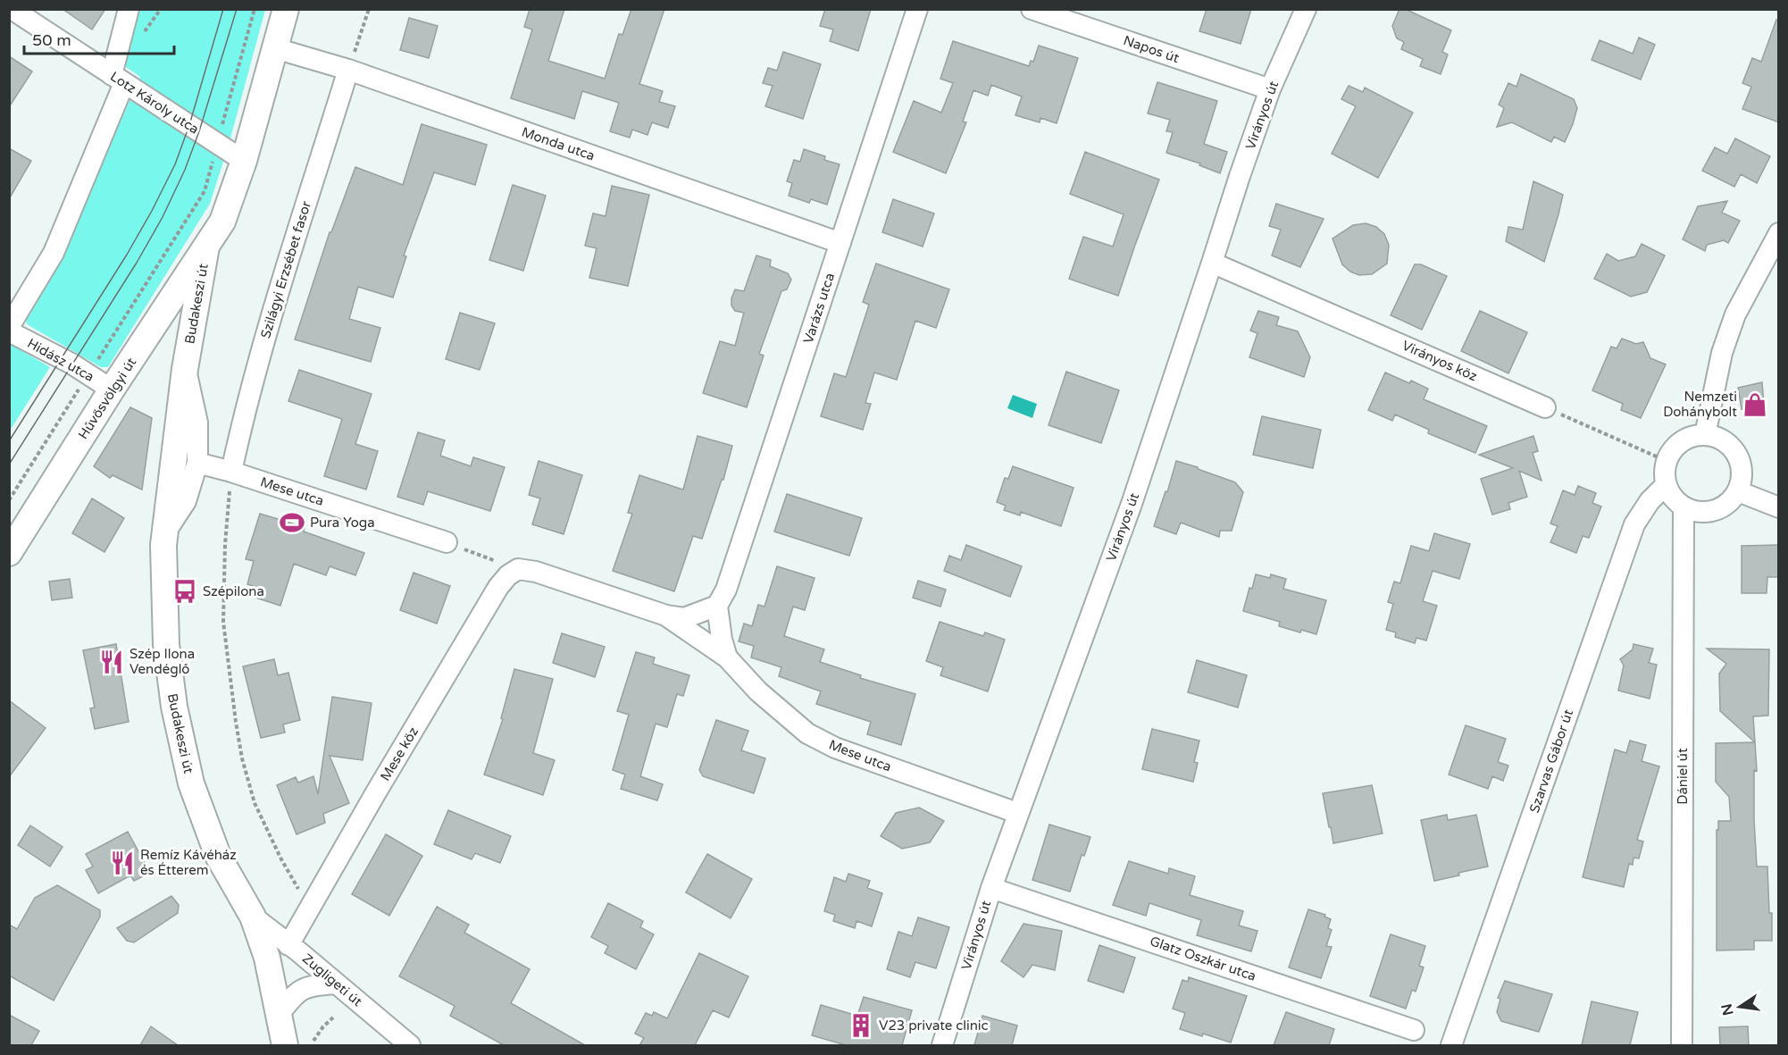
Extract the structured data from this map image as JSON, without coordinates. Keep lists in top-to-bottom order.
{
  "streets": {
    "main road": ["Budakeszi út", "Hűvösvölgyi út"],
    "street": [
      "Napos út",
      "Lotz Károly utca",
      "Virányos út",
      "Monda utca",
      "Szilágyi Erzsébet fasor",
      "Varázs utca",
      "Hidász utca",
      "Virányos köz",
      "Mese utca",
      "Mese köz",
      "Szarvas Gábor út",
      "Dániel út",
      "Glatz Oszkár utca",
      "Zugligeti út"
    ]
  },
  "crossings": [
    ["Napos út", "Virányos út"],
    ["Virányos út", "Virányos köz"],
    ["Virányos út", "Mese utca"],
    ["Virányos út", "Glatz Oszkár utca"],
    ["Monda utca", "Szilágyi Erzsébet fasor"],
    ["Monda utca", "Varázs utca"],
    ["Szilágyi Erzsébet fasor", "Mese utca"],
    ["Budakeszi út", "Hűvösvölgyi út"],
    ["Budakeszi út", "Zugligeti út"],
    ["Varázs utca", "Mese utca"],
    ["Hidász utca", "Hűvösvölgyi út"],
    ["Mese utca", "Mese köz"],
    ["Mese köz", "Zugligeti út"],
    ["Szarvas Gábor út", "Dániel út"]
  ],
  "places": {
    "shop": ["Nemzeti Dohánybolt"],
    "sports": ["Pura Yoga"],
    "bus stop": ["Szépilona"],
    "restaurant": ["Szép Ilona Vendéglő", "Remíz Kávéház és Étterem"],
    "building": ["V23 private clinic"]
  },
  "scale_bar": "50 m",
  "north": "left"
}
